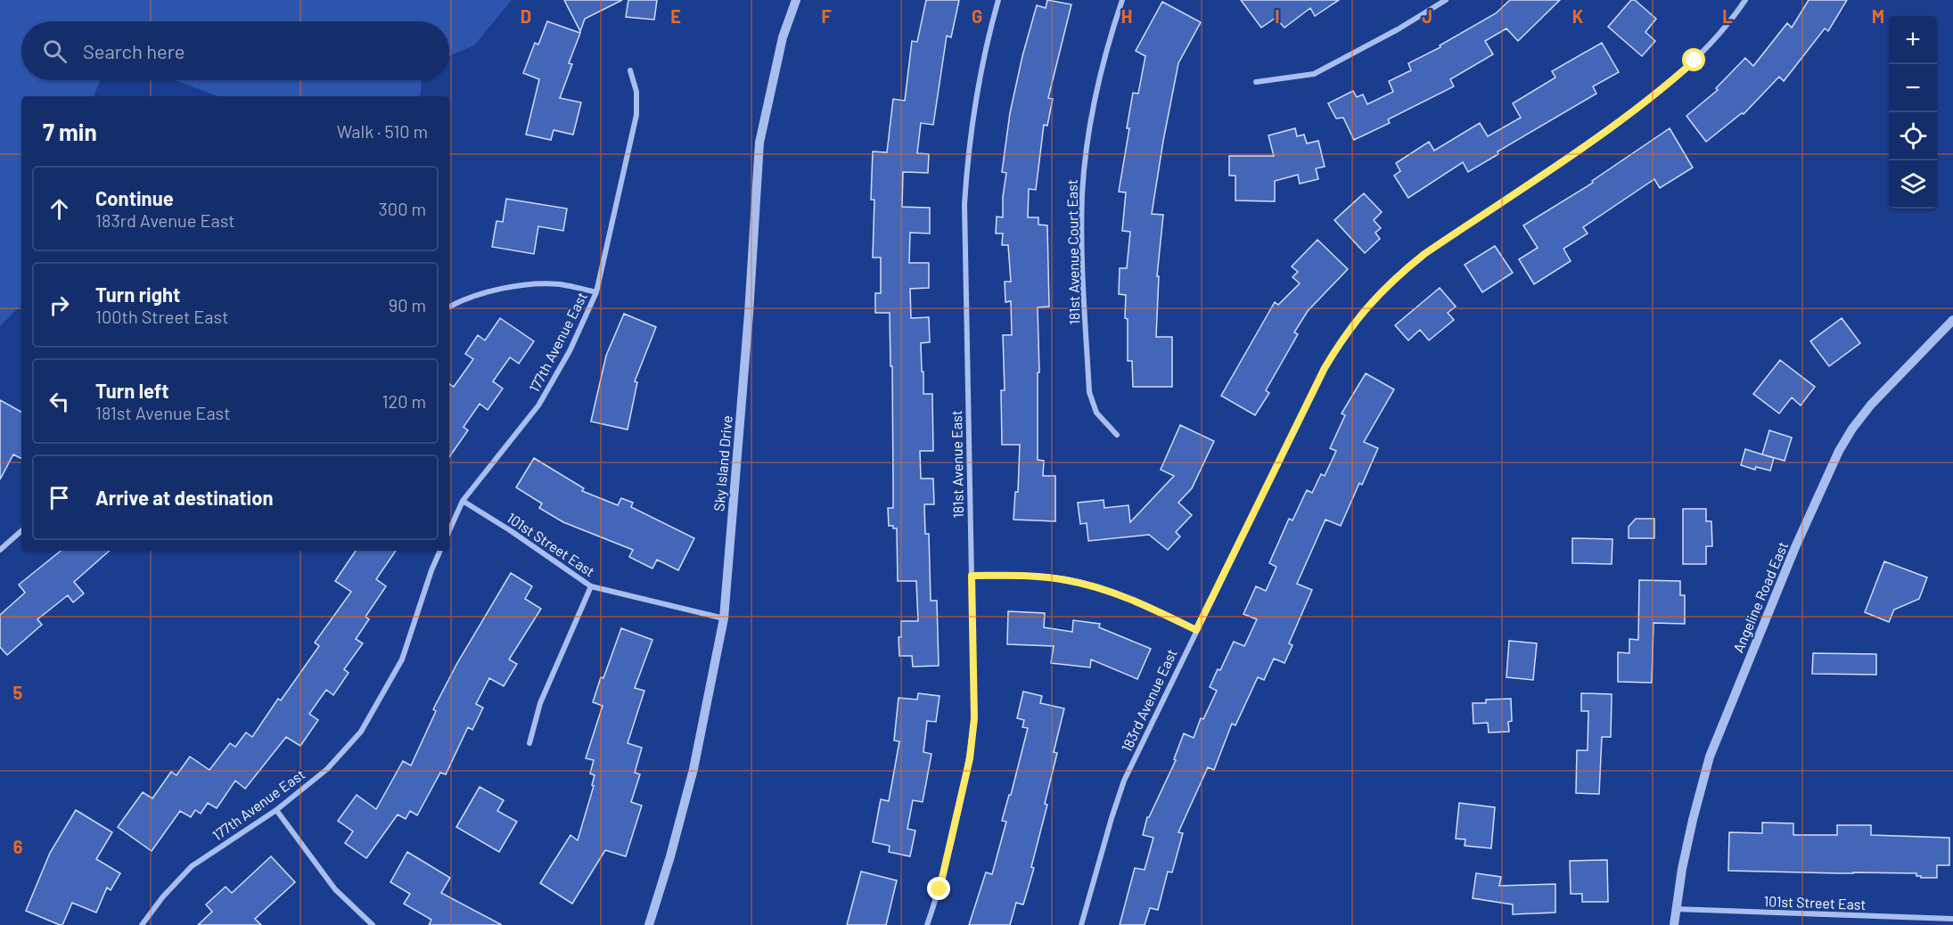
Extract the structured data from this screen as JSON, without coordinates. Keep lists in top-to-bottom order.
{
  "streets": {
    "street": [
      "181st Avenue Court East",
      "177th Avenue East",
      "Sky Island Drive",
      "181st Avenue East",
      "101st Street East",
      "Angeline Road East",
      "183rd Avenue East"
    ]
  },
  "crossings": [
    ["177th Avenue East", "101st Street East"],
    ["Sky Island Drive", "101st Street East"],
    ["101st Street East", "Angeline Road East"]
  ],
  "page": {
    "map_buttons": ["+", "−"],
    "search": "Search here",
    "heading": ["7 min", "Walk · 510 m"],
    "list": [
      ["Continue", "183rd Avenue East", "300 m"],
      ["Turn right", "100th Street East", "90 m"],
      ["Turn left", "181st Avenue East", "120 m"],
      "Arrive at destination"
    ]
  },
  "grid": {
    "columns": [
      "D",
      "E",
      "F",
      "G",
      "H",
      "I",
      "J",
      "K",
      "L",
      "M"
    ],
    "rows": ["5", "6"]
  }
}
